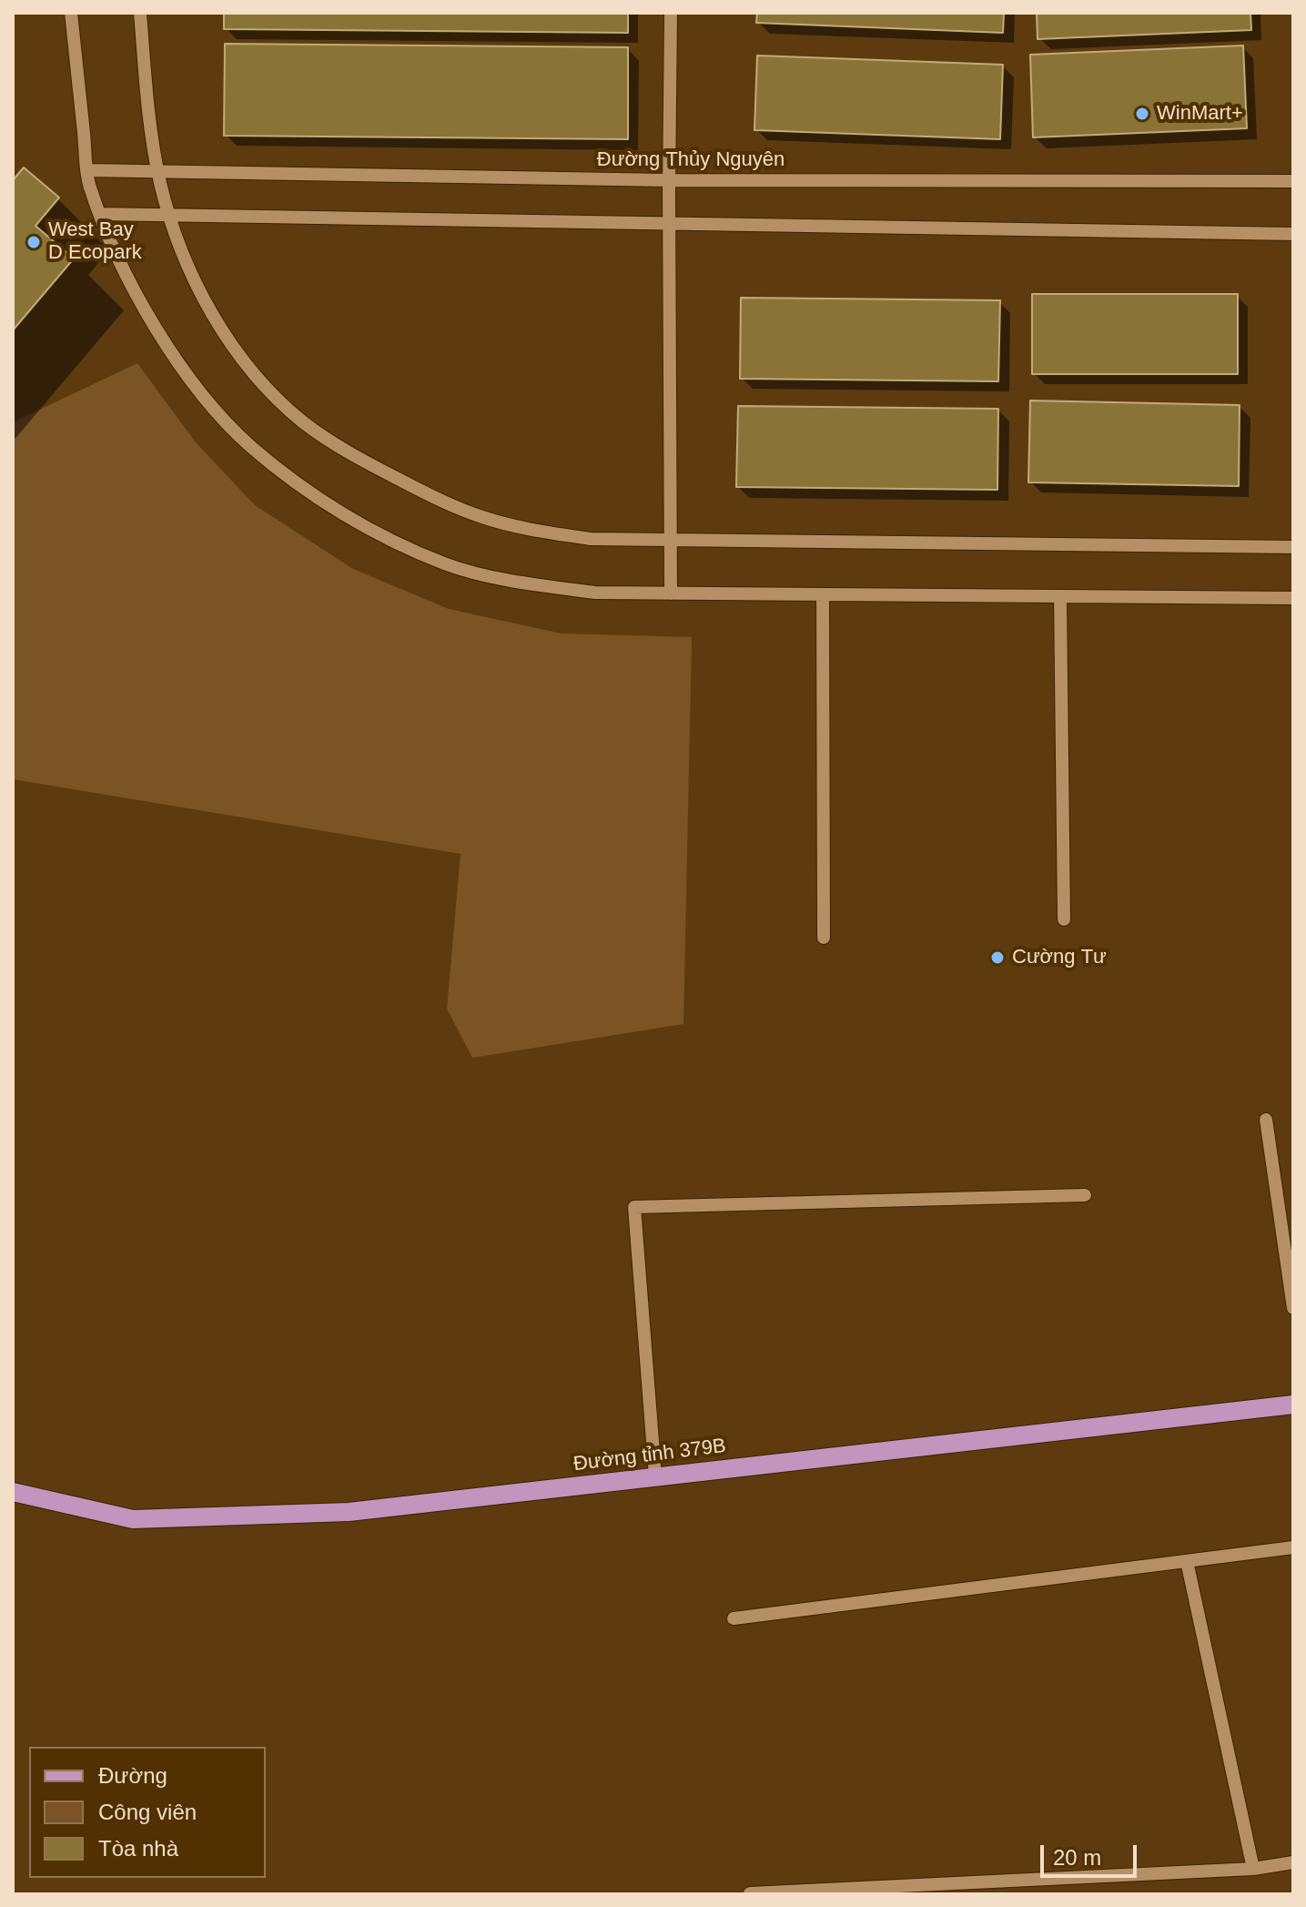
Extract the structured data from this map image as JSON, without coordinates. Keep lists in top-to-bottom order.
{
  "streets": {
    "main road": ["Đường tỉnh 379B"],
    "street": ["Đường Thủy Nguyên"]
  },
  "places": ["WinMart+", "West Bay D Ecopark", "Cường Tư"],
  "legend": ["Đường", "Công viên", "Tòa nhà"],
  "scale_bar": "20 m"
}
